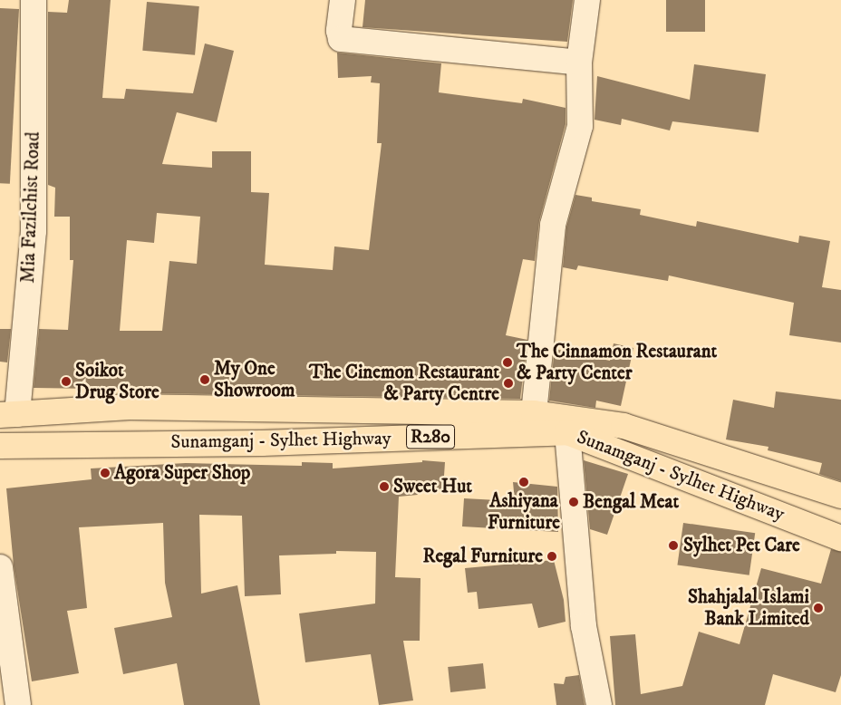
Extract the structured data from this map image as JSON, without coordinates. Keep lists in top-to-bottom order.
{
  "streets": {
    "main road": ["R280", "Sunamganj - Sylhet Highway"],
    "street": ["Mia Fazilchist Road"]
  },
  "crossings": [
    ["Mia Fazilchist Road", "Sunamganj - Sylhet Highway"]
  ],
  "places": [
    "The Cinnamon Restaurant & Party Center",
    "My One Showroom",
    "Soikot Drug Store",
    "The Cinemon Restaurant & Party Centre",
    "Agora Super Shop",
    "Ashiyana Furniture",
    "Sweet Hut",
    "Bengal Meat",
    "Sylhet Pet Care",
    "Regal Furniture",
    "Shahjalal Islami Bank Limited"
  ]
}
